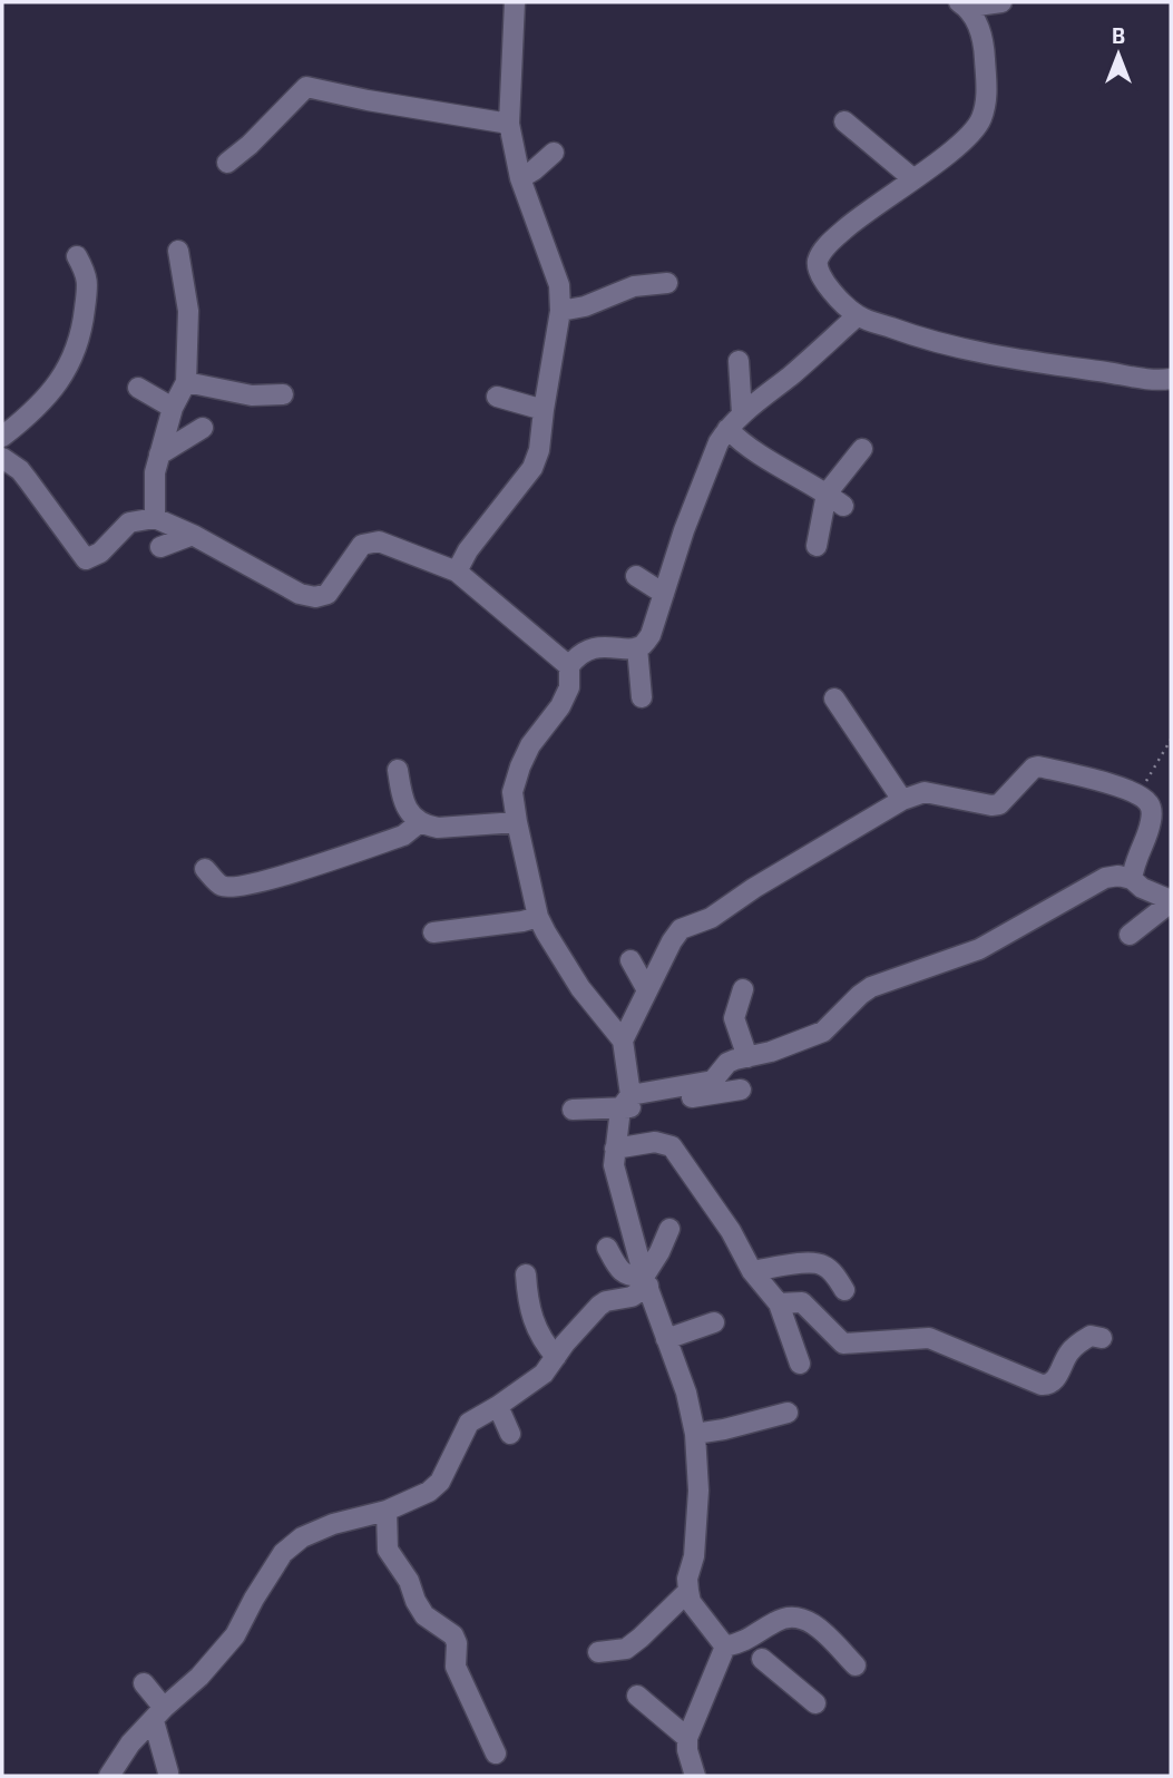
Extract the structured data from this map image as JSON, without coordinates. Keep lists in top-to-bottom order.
{
  "north": "top"
}
